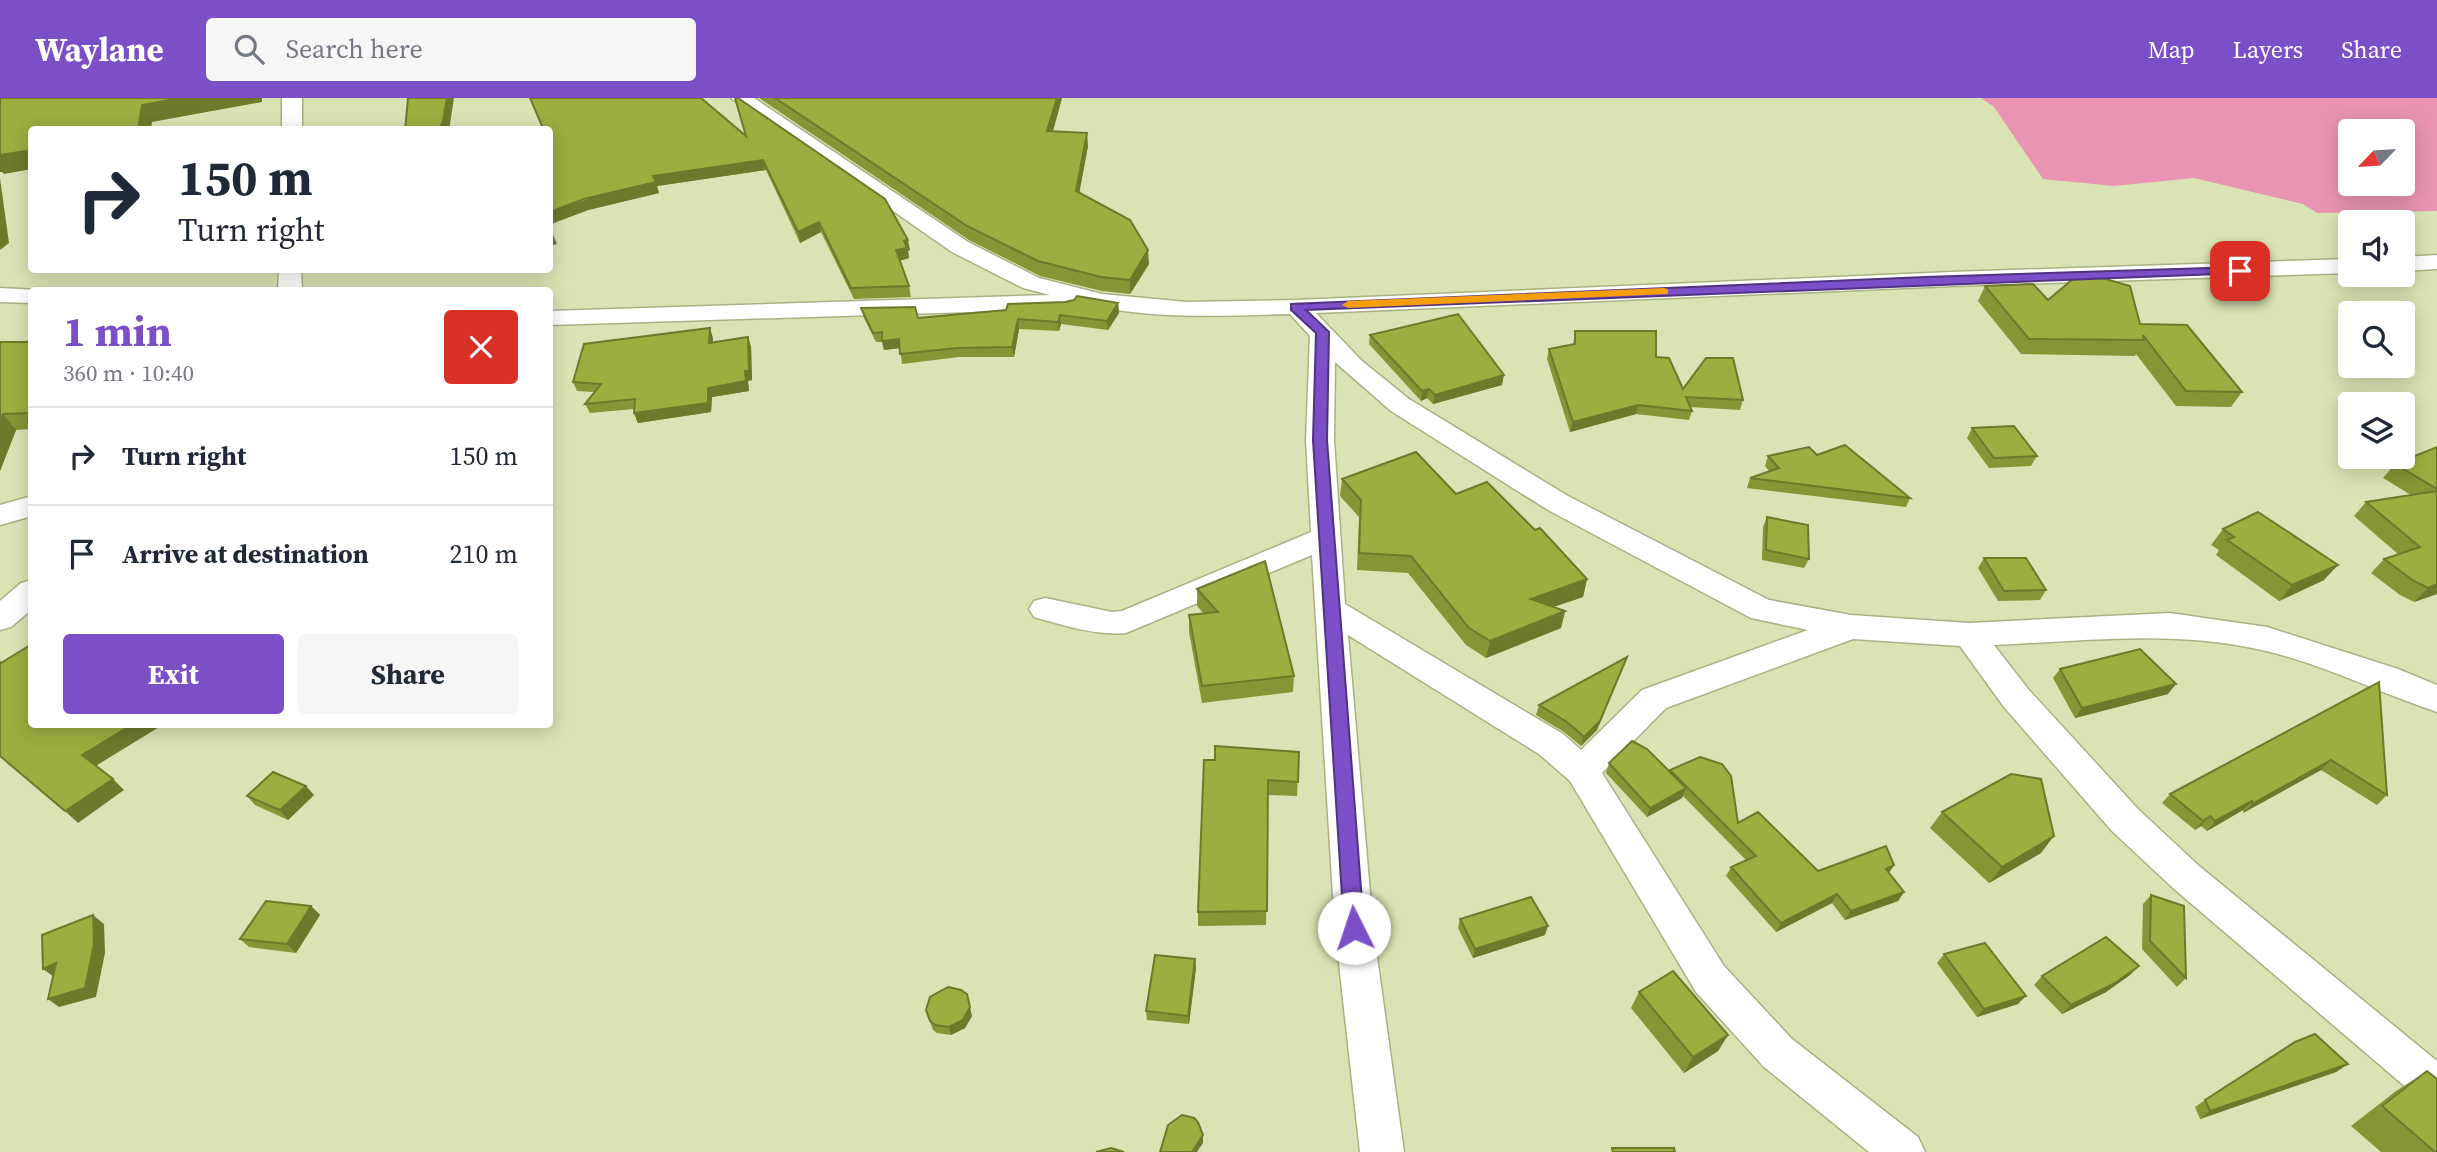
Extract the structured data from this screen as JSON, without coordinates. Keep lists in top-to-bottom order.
{
  "north": "bottom left",
  "page": {
    "header": "Waylane",
    "search": "Search here",
    "nav": ["Map", "Layers", "Share"],
    "turn": ["150 m", "Turn right"],
    "heading": ["1 min", "360 m · 10:40"],
    "list": [
      {
        "name": "Turn right",
        "value": "150 m"
      },
      {
        "name": "Arrive at destination",
        "value": "210 m"
      }
    ],
    "buttons": ["Exit", "Share"]
  }
}
